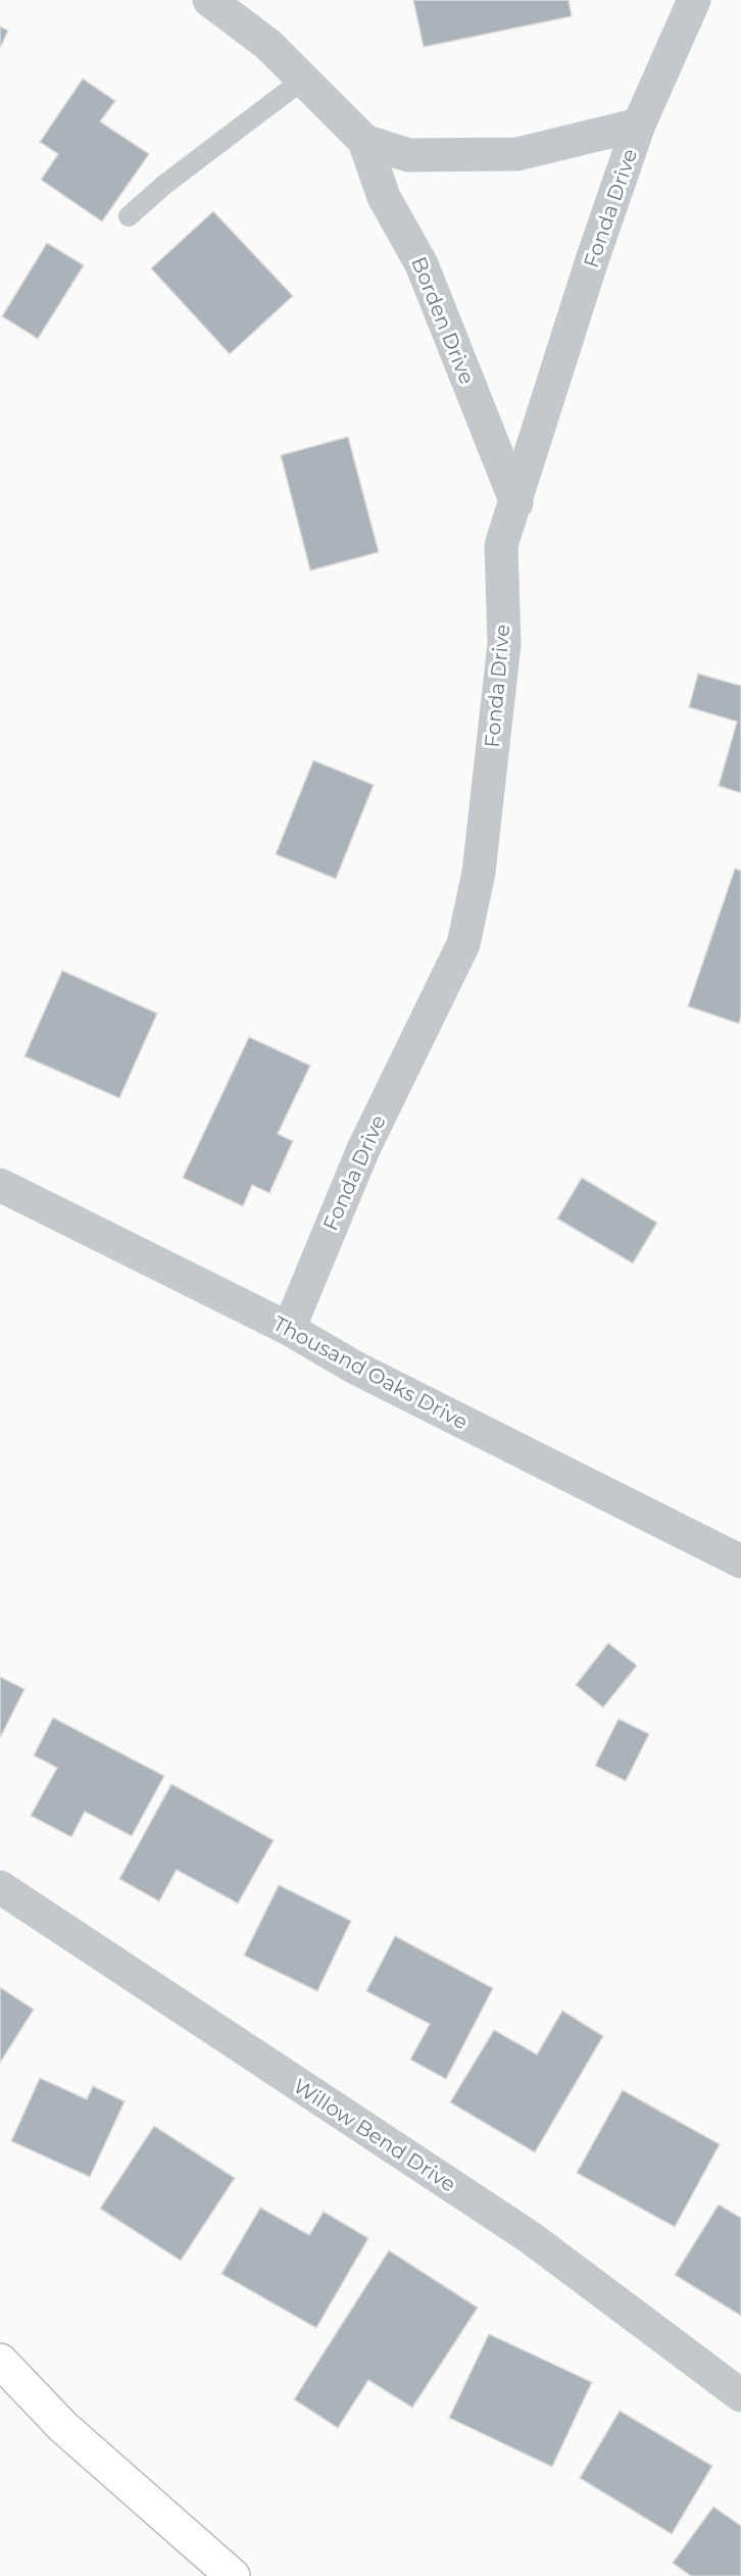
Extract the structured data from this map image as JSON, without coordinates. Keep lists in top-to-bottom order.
{
  "streets": {
    "street": [
      "Fonda Drive",
      "Borden Drive",
      "Thousand Oaks Drive",
      "Willow Bend Drive"
    ]
  },
  "crossings": [
    ["Fonda Drive", "Borden Drive"],
    ["Fonda Drive", "Thousand Oaks Drive"]
  ]
}
